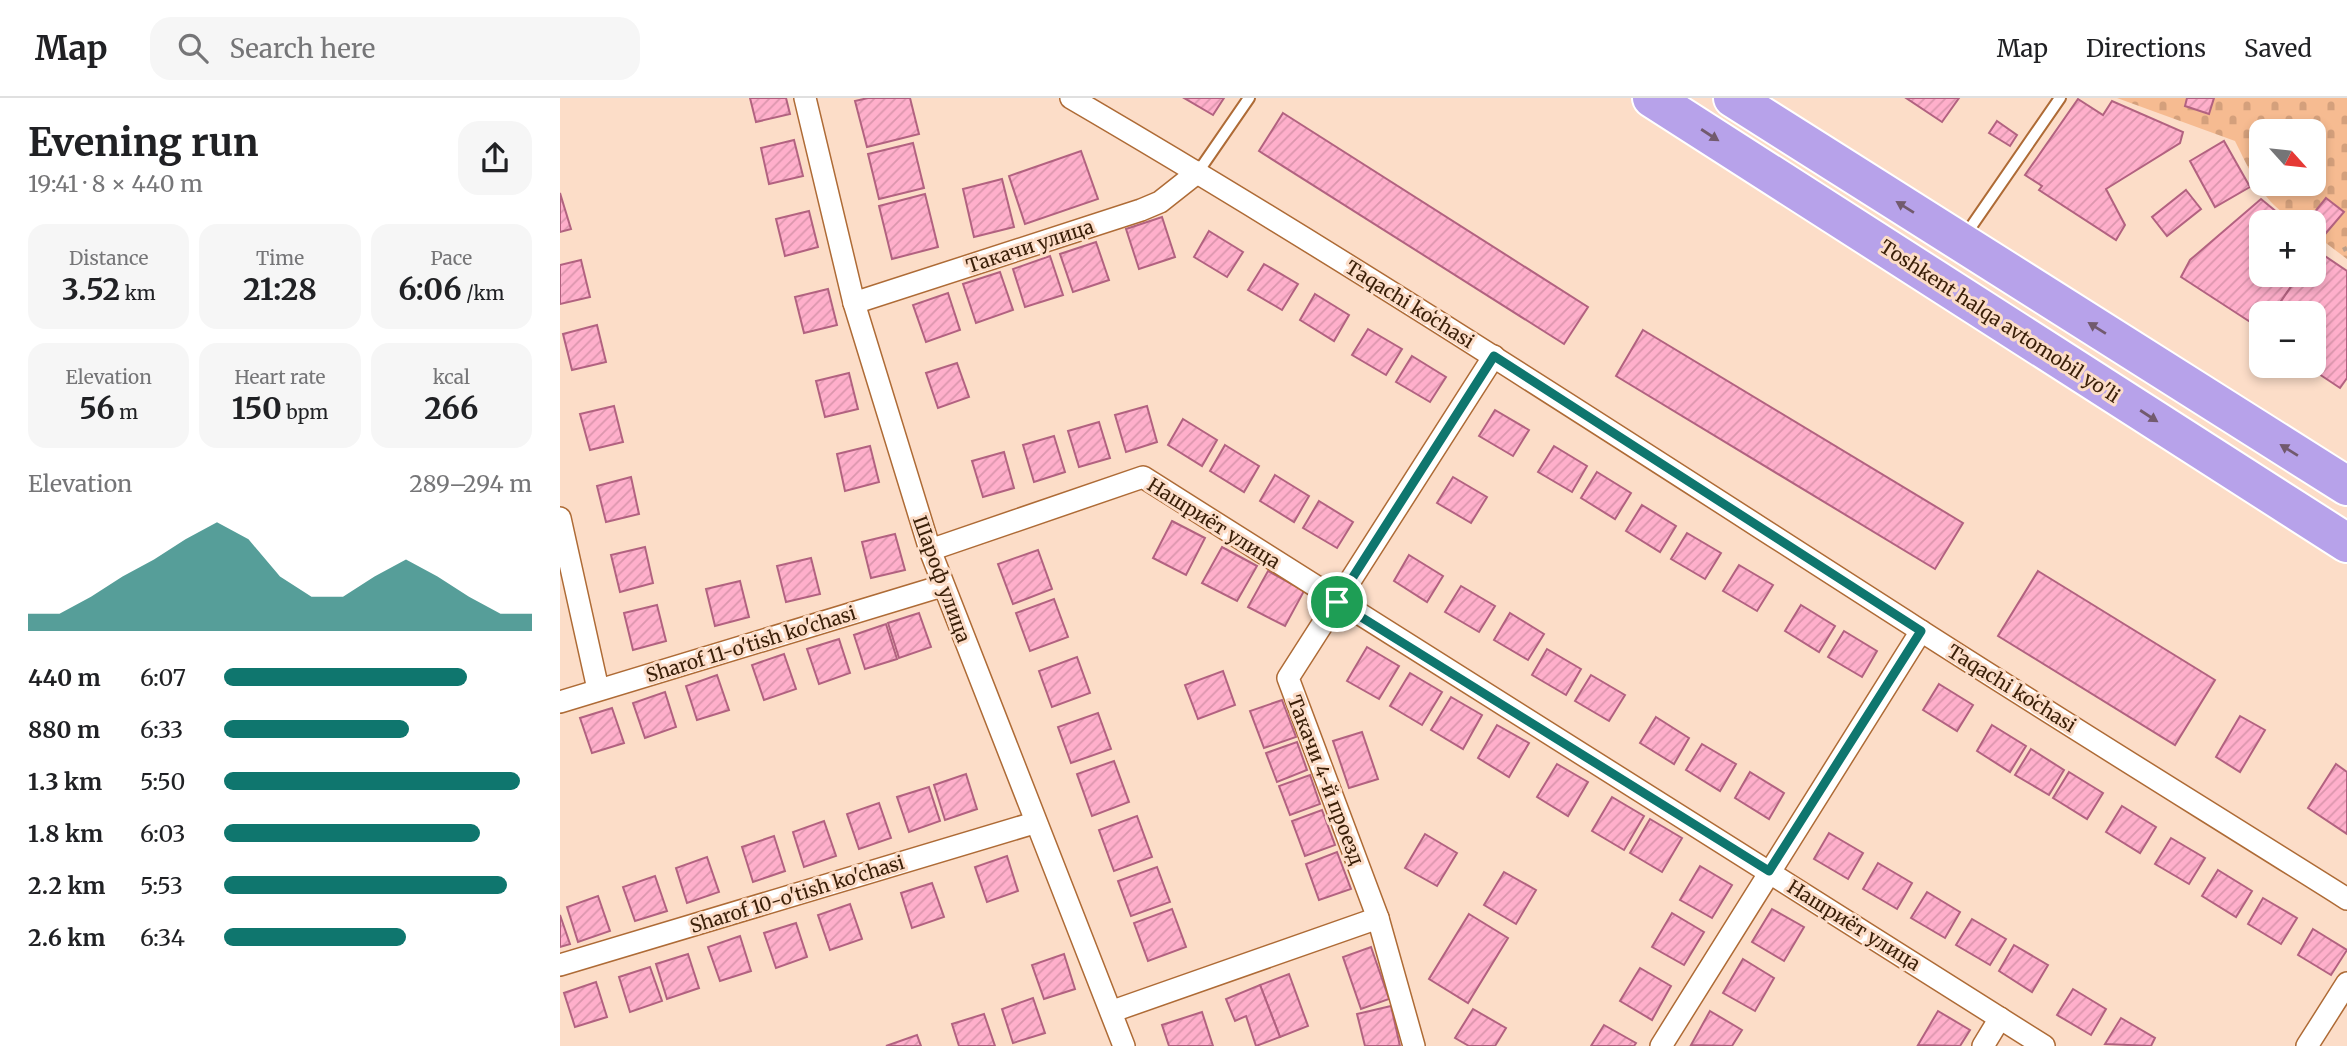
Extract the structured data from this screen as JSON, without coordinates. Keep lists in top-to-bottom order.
{
  "streets": {
    "highway": ["Toshkent halqa avtomobil yo'li"],
    "street": [
      "Такачи улица",
      "Taqachi koʻchasi",
      "Нашриёт улица",
      "Шароф улица",
      "Sharof 11-o'tish ko'chasi",
      "Такачи 4-й проезд",
      "Sharof 10-o'tish ko'chasi"
    ]
  },
  "crossings": [
    ["Такачи улица", "Taqachi koʻchasi"],
    ["Такачи улица", "Шароф улица"],
    ["Taqachi koʻchasi", "Такачи 4-й проезд"],
    ["Нашриёт улица", "Шароф улица"],
    ["Нашриёт улица", "Такачи 4-й проезд"],
    ["Шароф улица", "Sharof 11-o'tish ko'chasi"],
    ["Шароф улица", "Sharof 10-o'tish ko'chasi"]
  ],
  "north": "bottom right",
  "page": {
    "header": "Map",
    "search": "Search here",
    "nav": ["Map", "Directions", "Saved"],
    "heading": ["Evening run", "19:41 · 8 × 440 m"],
    "map_buttons": ["+", "−"],
    "stats": [
      ["Distance", "3.52 km"],
      ["Time", "21:28"],
      ["Pace", "6:06 /km"],
      ["Elevation", "56 m"],
      ["Heart rate", "150 bpm"],
      ["kcal", "266"]
    ],
    "chart": ["Elevation", "289–294 m"],
    "list": [
      {
        "name": "440 m",
        "note": "6:07"
      },
      {
        "name": "880 m",
        "note": "6:33"
      },
      {
        "name": "1.3 km",
        "note": "5:50"
      },
      {
        "name": "1.8 km",
        "note": "6:03"
      },
      {
        "name": "2.2 km",
        "note": "5:53"
      },
      {
        "name": "2.6 km",
        "note": "6:34"
      }
    ]
  }
}
